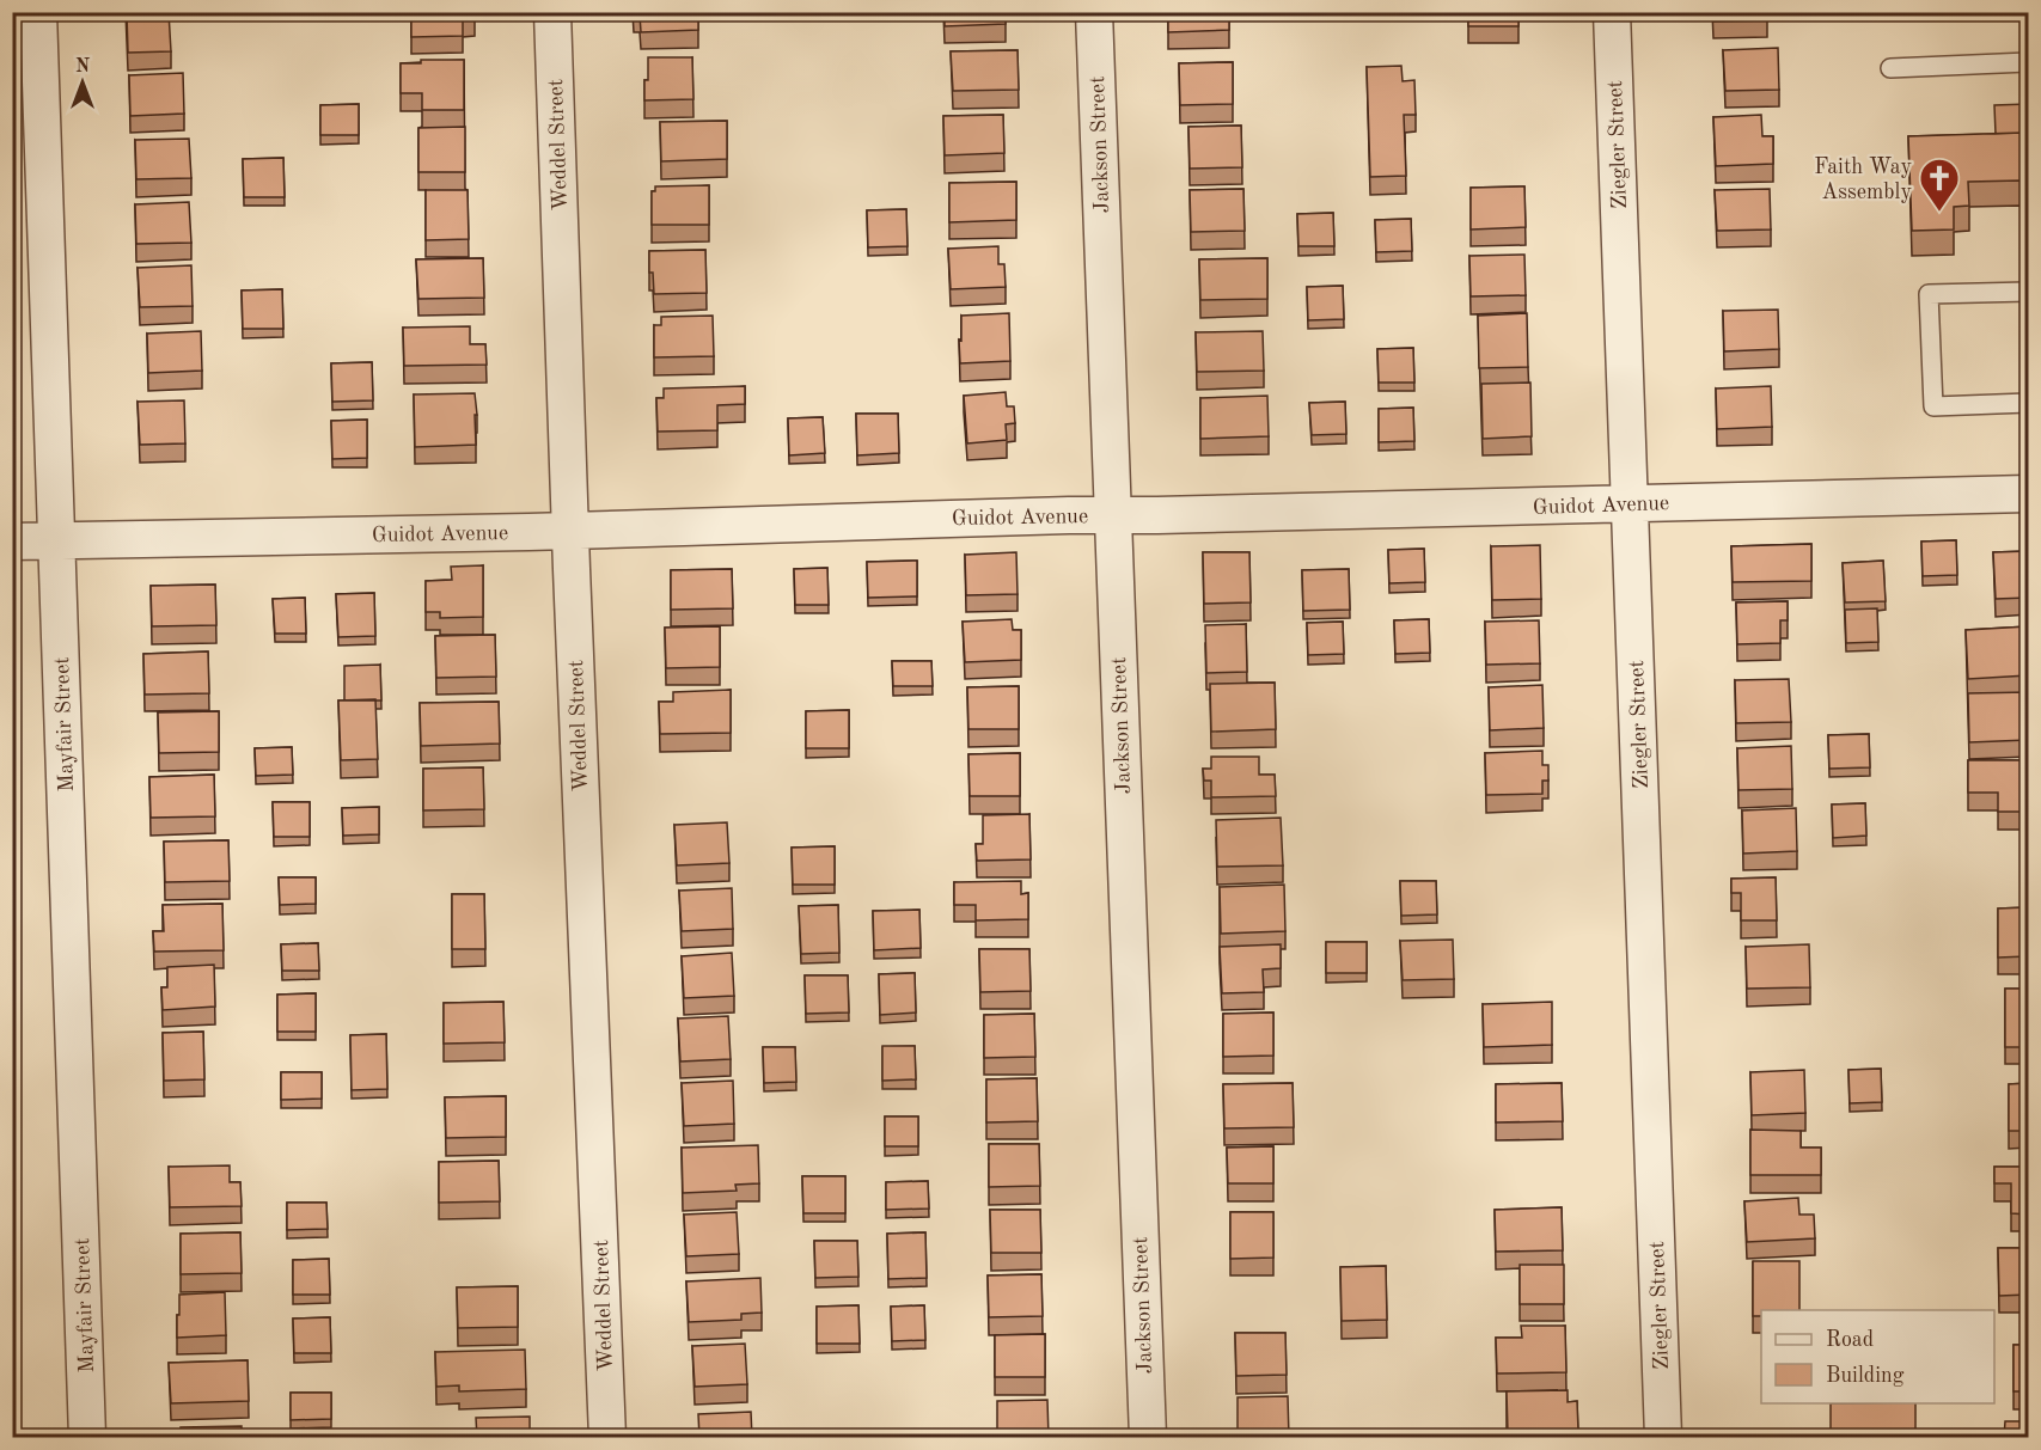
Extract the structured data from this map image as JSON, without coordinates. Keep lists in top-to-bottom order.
{
  "streets": {
    "street": [
      "Weddel Street",
      "Jackson Street",
      "Ziegler Street",
      "Guidot Avenue",
      "Mayfair Street"
    ]
  },
  "crossings": [
    ["Weddel Street", "Guidot Avenue"],
    ["Jackson Street", "Guidot Avenue"],
    ["Ziegler Street", "Guidot Avenue"],
    ["Guidot Avenue", "Mayfair Street"]
  ],
  "places": {
    "church": ["Faith Way Assembly"]
  },
  "legend": ["Road", "Building"],
  "north": "top"
}
